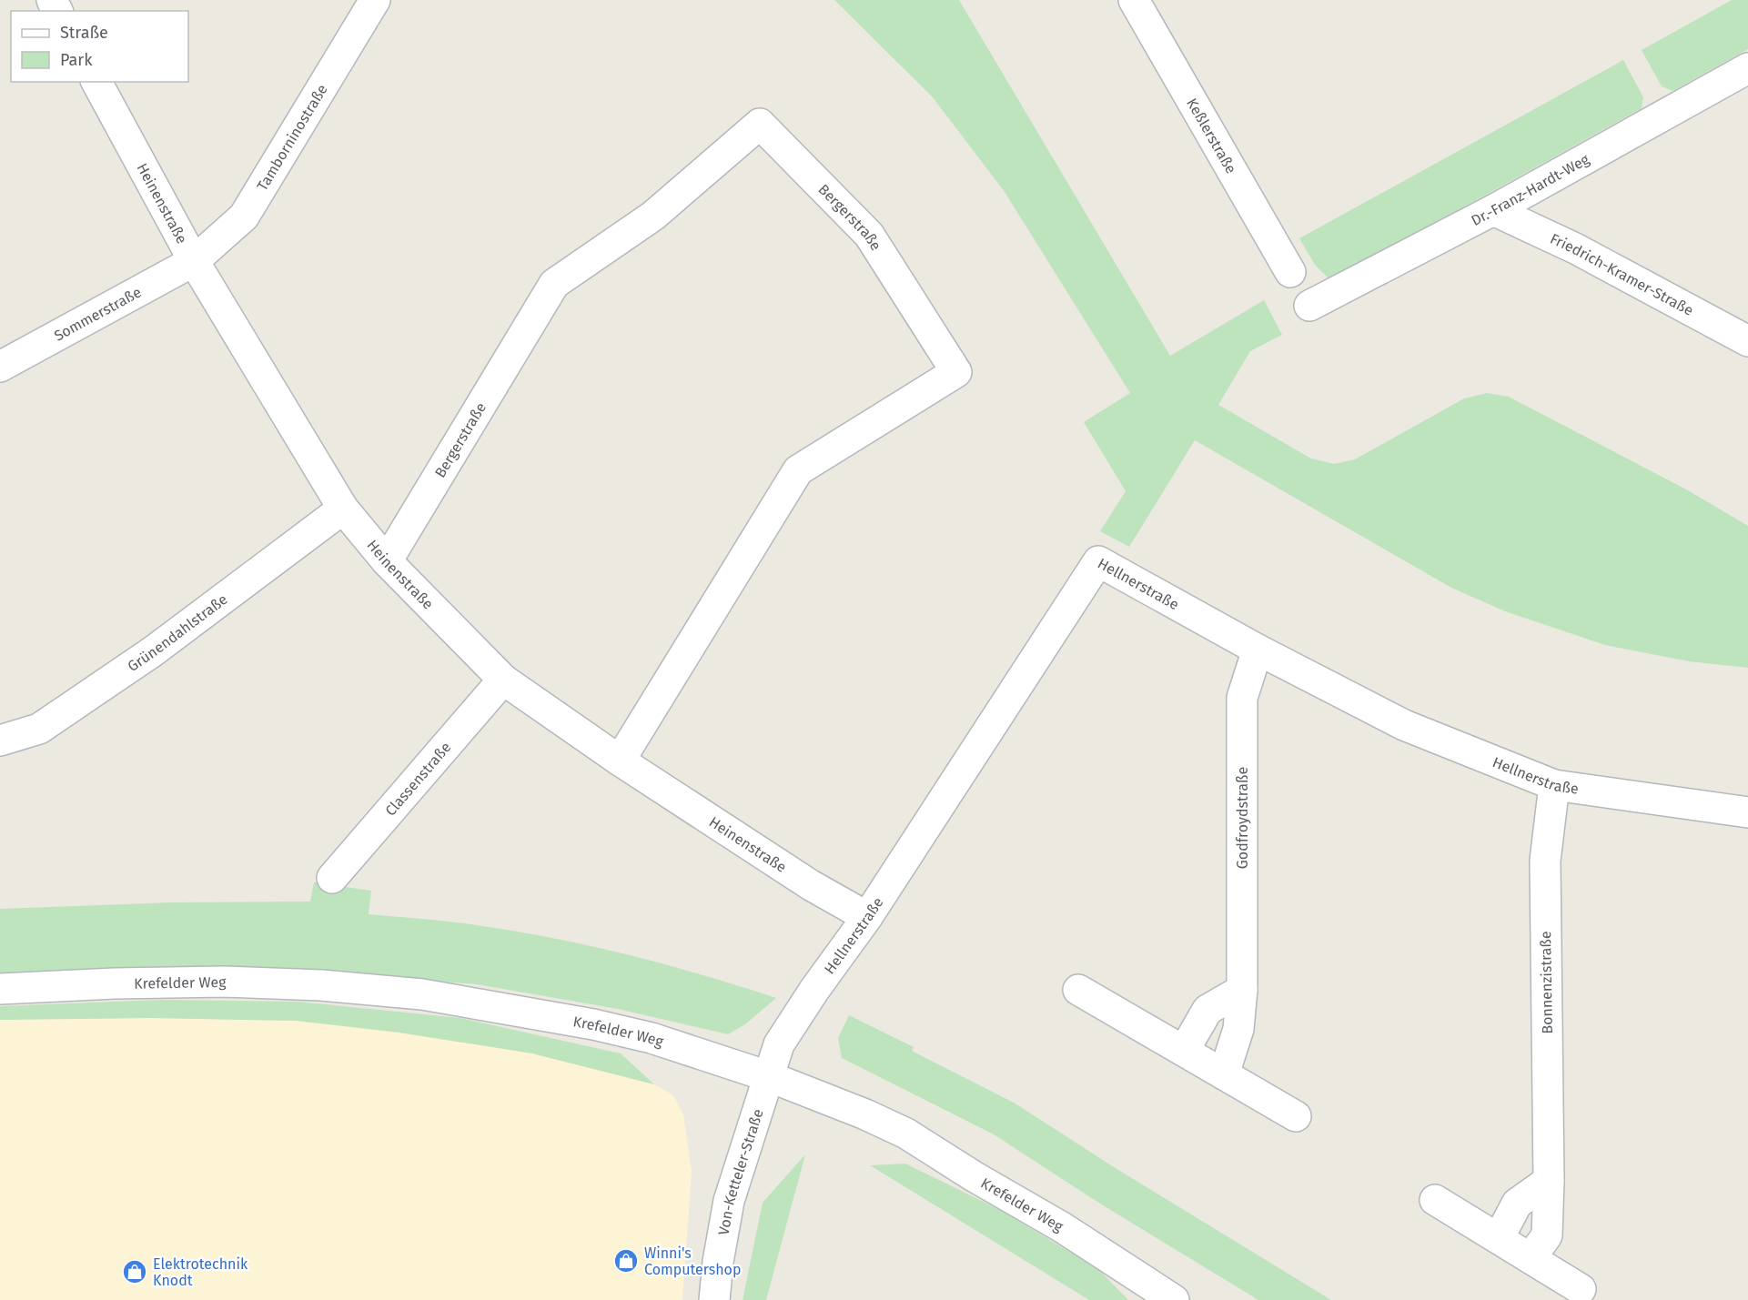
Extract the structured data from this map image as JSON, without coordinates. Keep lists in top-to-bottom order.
{
  "streets": {
    "street": [
      "Keßlerstraße",
      "Tamborninostraße",
      "Dr.-Franz-Hardt-Weg",
      "Heinenstraße",
      "Bergerstraße",
      "Friedrich-Kramer-Straße",
      "Sommerstraße",
      "Hellnerstraße",
      "Grünendahlstraße",
      "Classenstraße",
      "Godfroydstraße",
      "Krefelder Weg",
      "Bonnenzistraße",
      "Von-Ketteler-Straße"
    ]
  },
  "crossings": [
    ["Tamborninostraße", "Heinenstraße"],
    ["Tamborninostraße", "Sommerstraße"],
    ["Dr.-Franz-Hardt-Weg", "Friedrich-Kramer-Straße"],
    ["Heinenstraße", "Bergerstraße"],
    ["Heinenstraße", "Sommerstraße"],
    ["Heinenstraße", "Hellnerstraße"],
    ["Heinenstraße", "Grünendahlstraße"],
    ["Heinenstraße", "Classenstraße"],
    ["Hellnerstraße", "Godfroydstraße"],
    ["Hellnerstraße", "Krefelder Weg"],
    ["Hellnerstraße", "Bonnenzistraße"],
    ["Hellnerstraße", "Von-Ketteler-Straße"],
    ["Krefelder Weg", "Von-Ketteler-Straße"]
  ],
  "places": {
    "shop": ["Winni's Computershop", "Elektrotechnik Knodt"]
  },
  "legend": ["Straße", "Park"]
}
